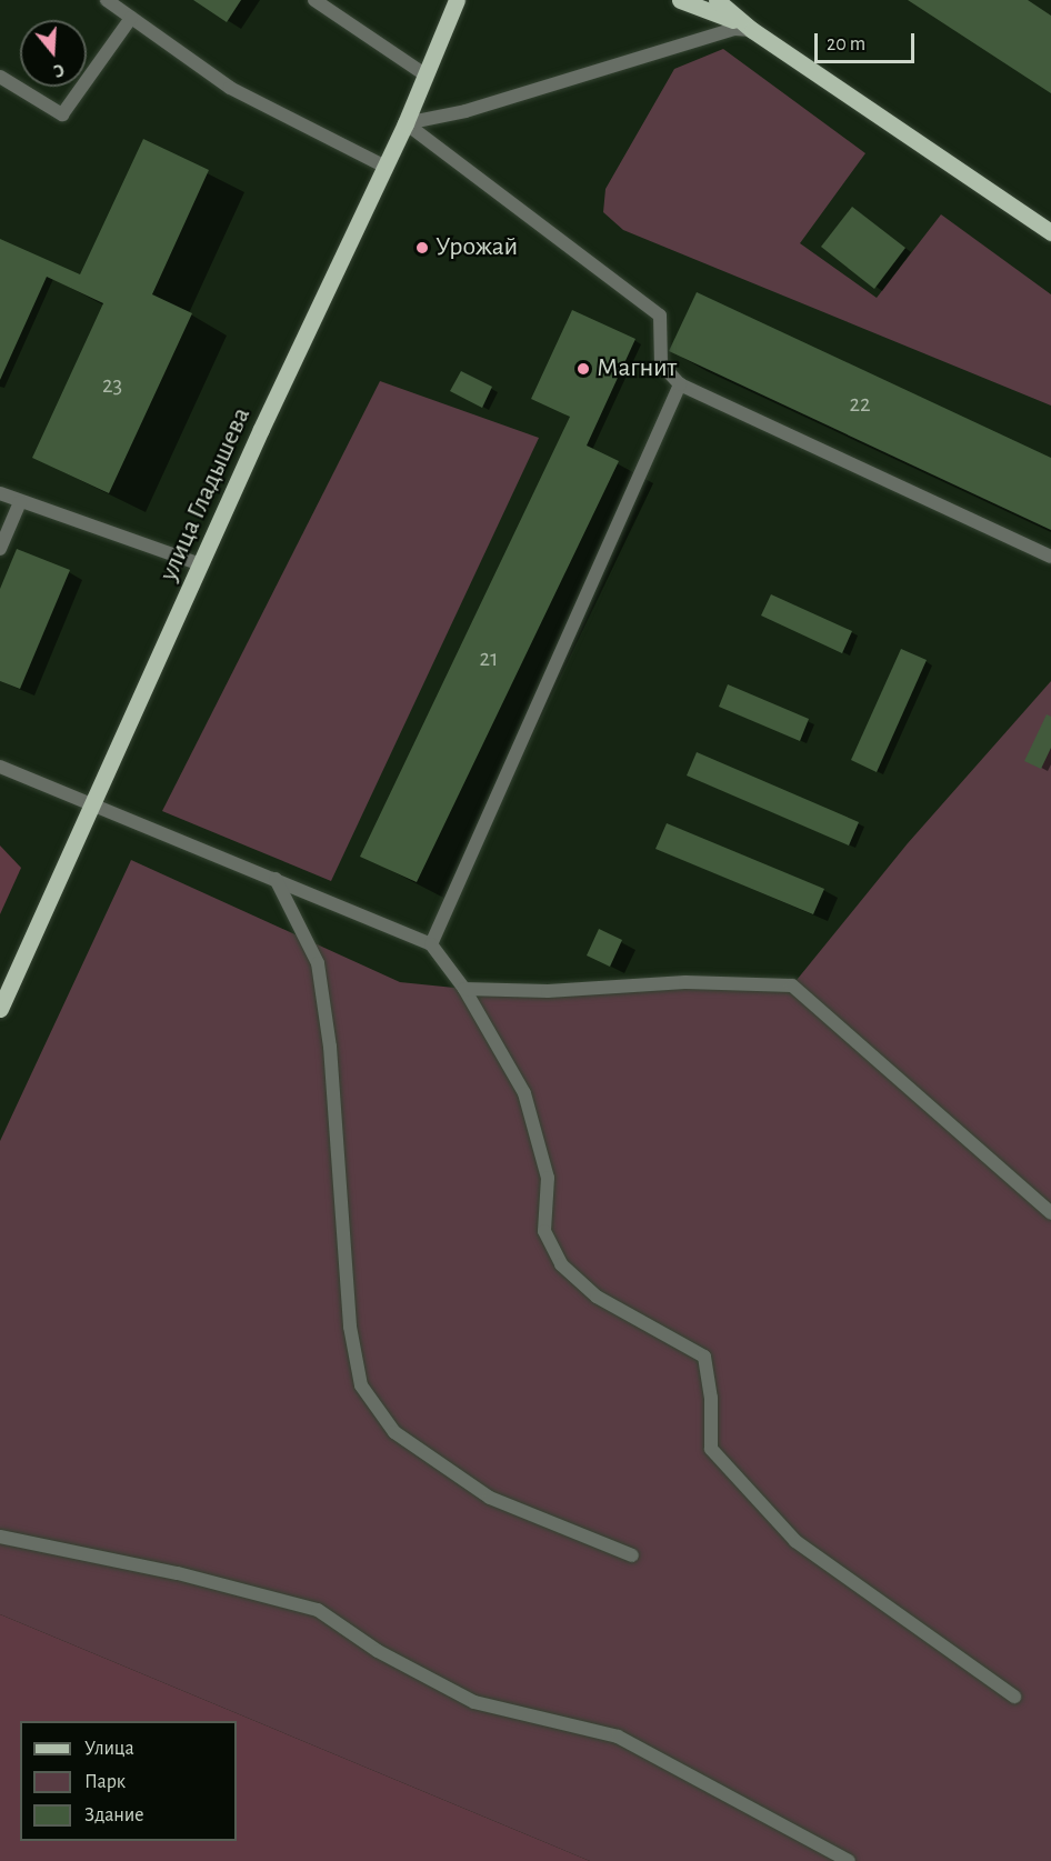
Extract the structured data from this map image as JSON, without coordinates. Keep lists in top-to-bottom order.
{
  "streets": {
    "main road": ["улица Гладышева"]
  },
  "places": ["Урожай", "Магнит"],
  "house_numbers": ["23", "22", "21"],
  "legend": ["Улица", "Парк", "Здание"],
  "scale_bar": "20 m",
  "north": "bottom"
}
